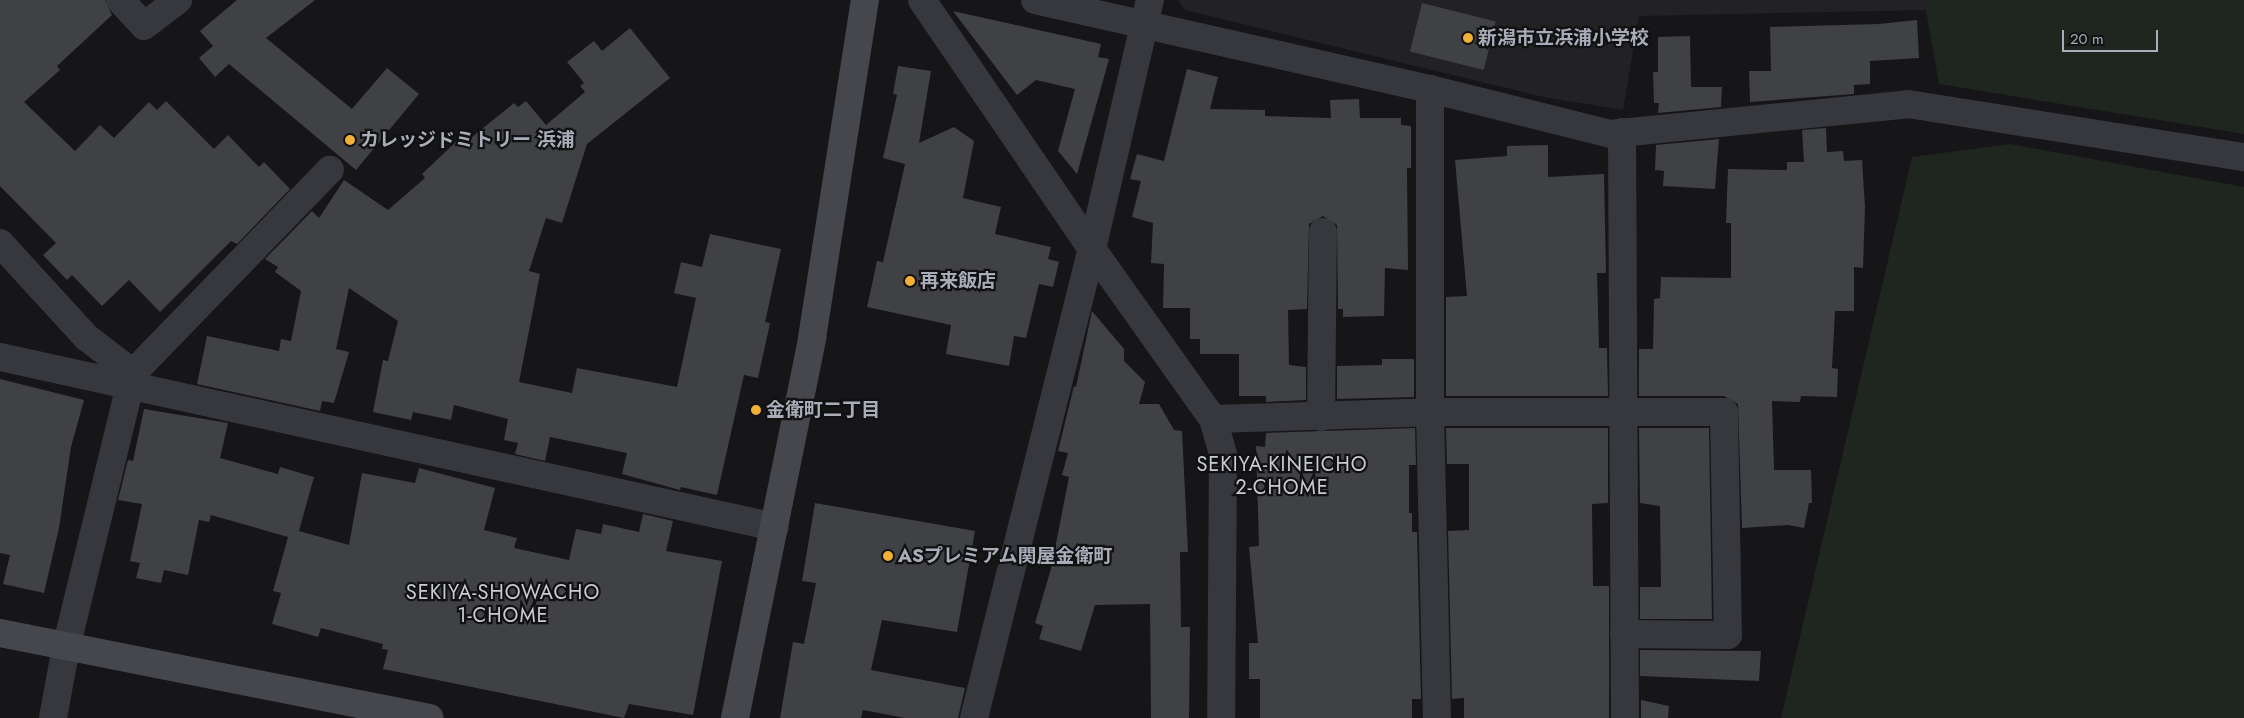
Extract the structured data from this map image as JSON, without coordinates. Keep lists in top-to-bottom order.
{
  "districts": ["SEKIYA-KINEICHO 2-CHOME", "SEKIYA-SHOWACHO 1-CHOME"],
  "places": [
    "新潟市立浜浦小学校",
    "カレッジドミトリー 浜浦",
    "再来飯店",
    "金衛町二丁目",
    "ASプレミアム関屋金衛町"
  ],
  "scale_bar": "20 m"
}
